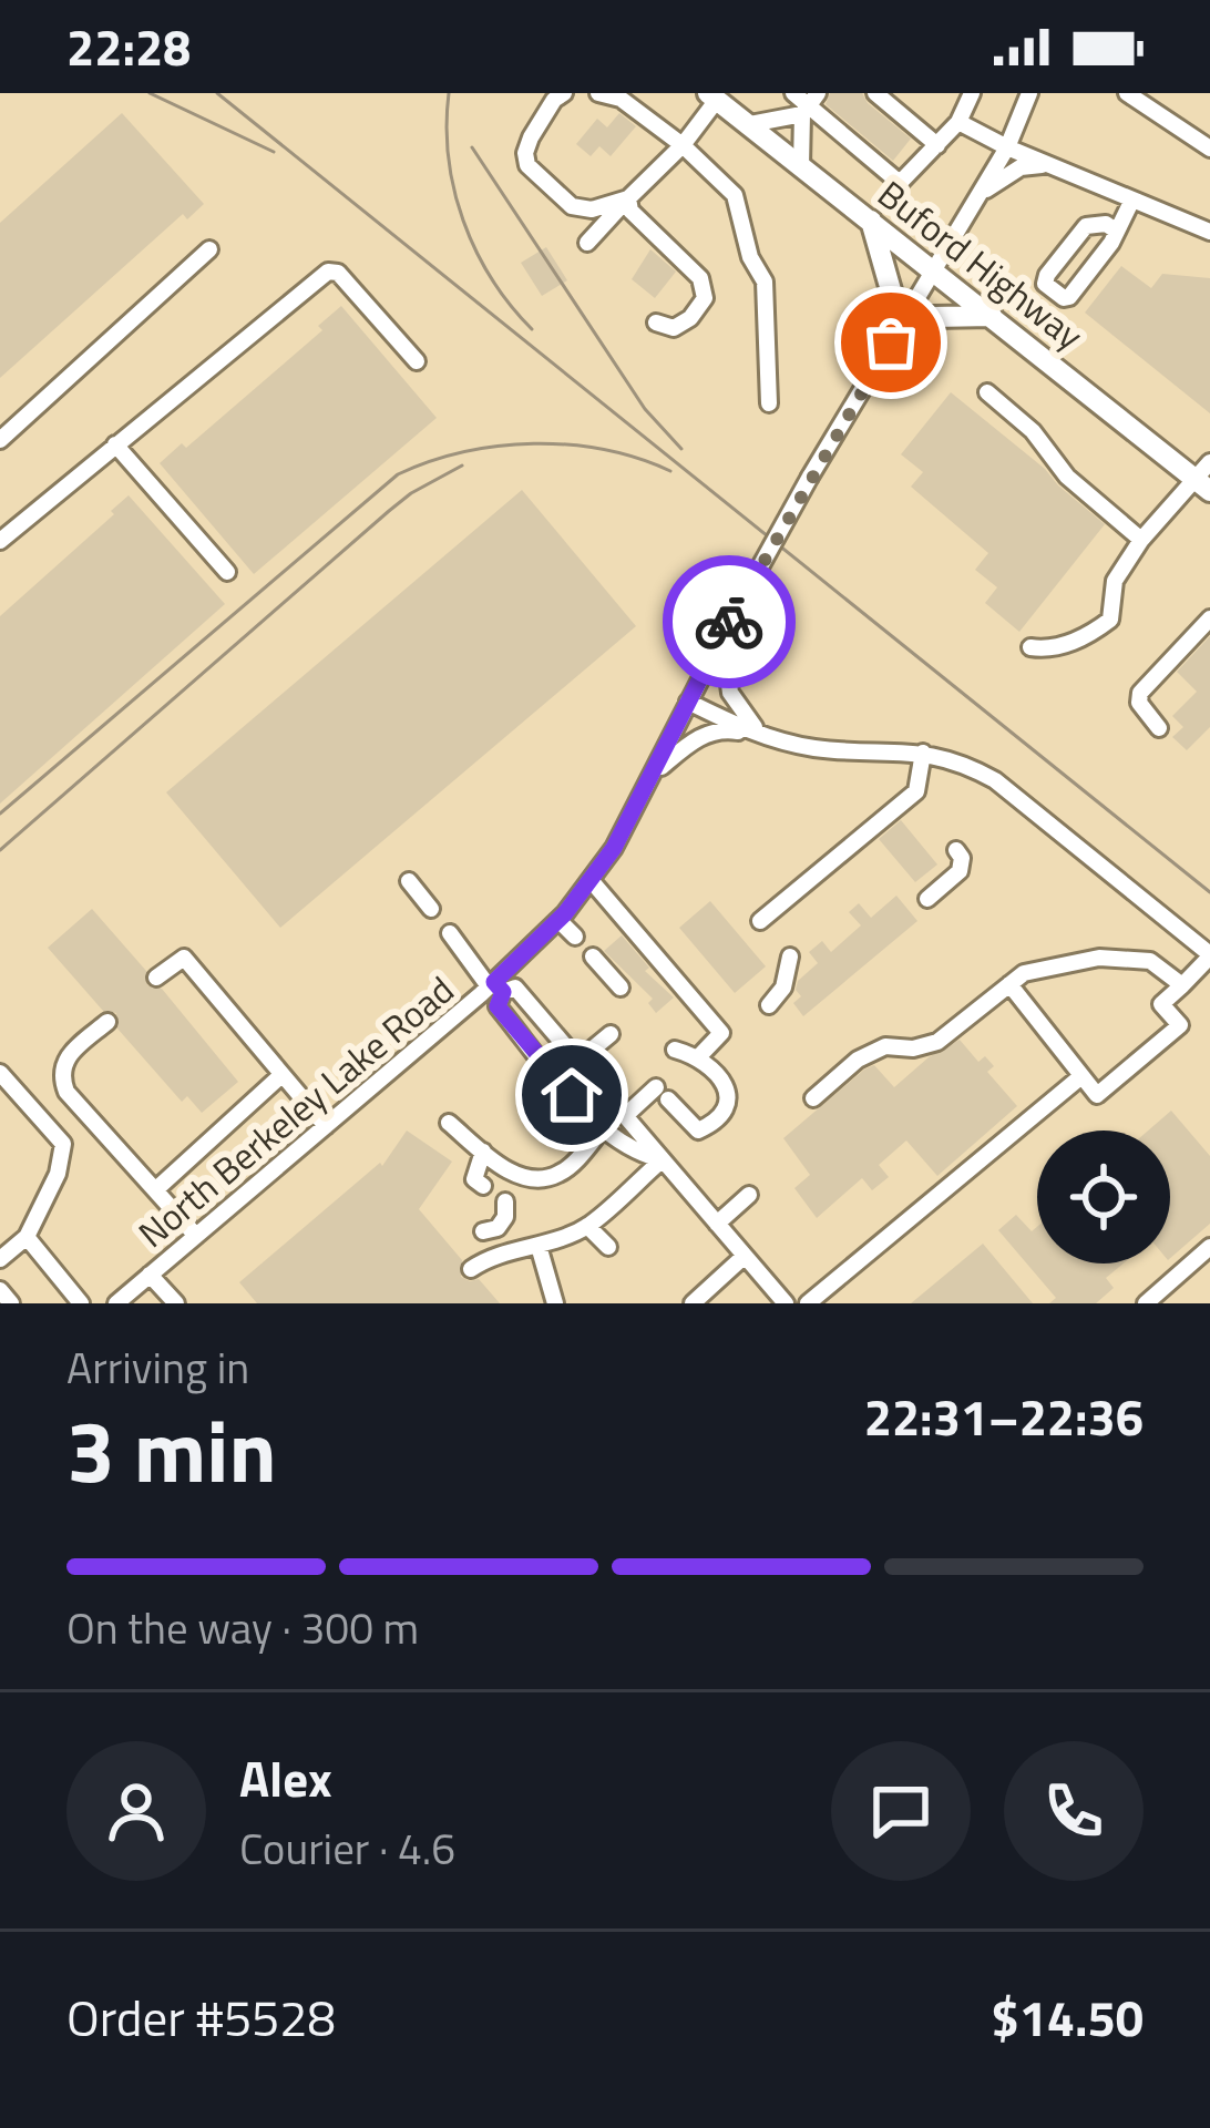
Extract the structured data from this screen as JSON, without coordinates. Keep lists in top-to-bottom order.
{
  "streets": {
    "main road": ["Buford Highway"],
    "street": ["North Berkeley Lake Road"]
  },
  "crossings": [
    ["Buford Highway", "North Berkeley Lake Road"]
  ],
  "page": {
    "status": "22:28",
    "heading": ["3 min", "Arriving in", "22:31–22:36"],
    "panel": [
      "Alex",
      "Courier · 4.6",
      "Order #5528",
      "$14.50"
    ],
    "bar": "On the way · 300 m"
  }
}
